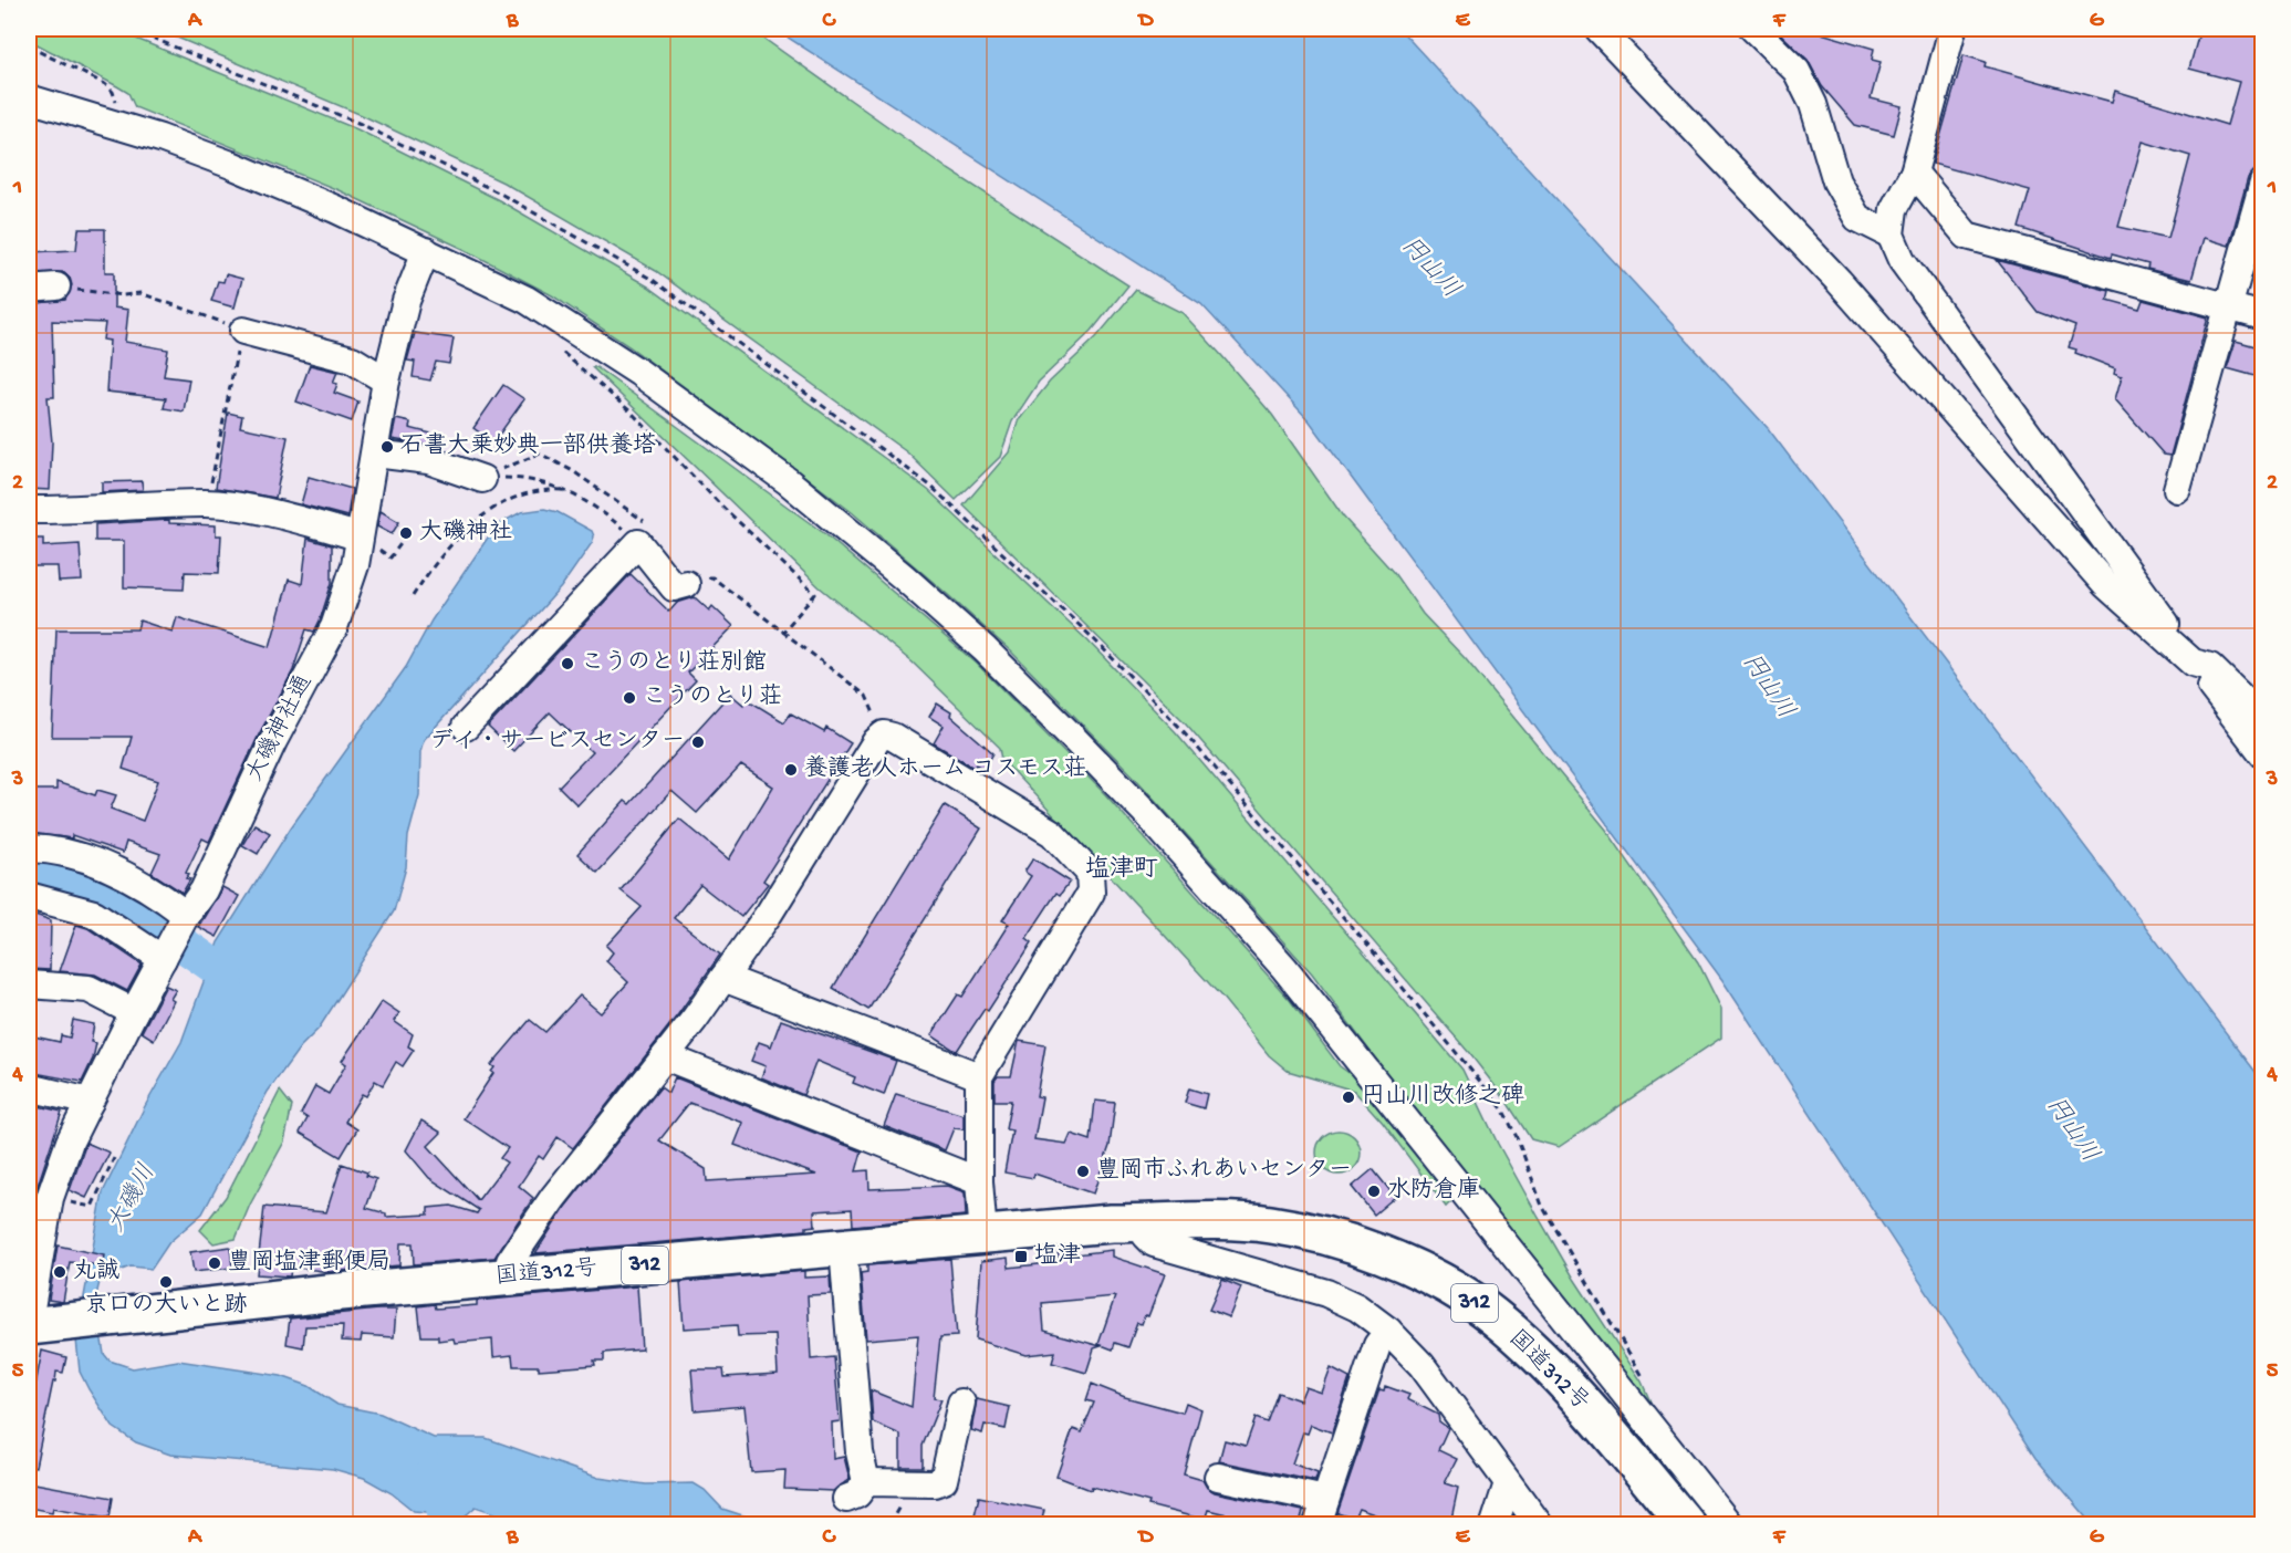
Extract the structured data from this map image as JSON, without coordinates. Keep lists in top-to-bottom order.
{
  "streets": {
    "highway": ["312", "国道312号"],
    "street": ["大磯神社通"]
  },
  "districts": ["塩津町"],
  "water": ["円山川", "大磯川"],
  "places": {
    "other": [
      "石書大乗妙典一部供養塔",
      "大磯神社",
      "こうのとり荘別館",
      "こうのとり荘",
      "デイ・サービスセンター",
      "養護老人ホーム コスモス荘",
      "円山川改修之碑",
      "豊岡市ふれあいセンター",
      "水防倉庫",
      "豊岡塩津郵便局",
      "丸誠",
      "京口の大いと跡"
    ],
    "transit": ["塩津"]
  },
  "grid": {
    "columns": [
      "A",
      "B",
      "C",
      "D",
      "E",
      "F",
      "G"
    ],
    "rows": [
      "1",
      "2",
      "3",
      "4",
      "5"
    ]
  }
}
